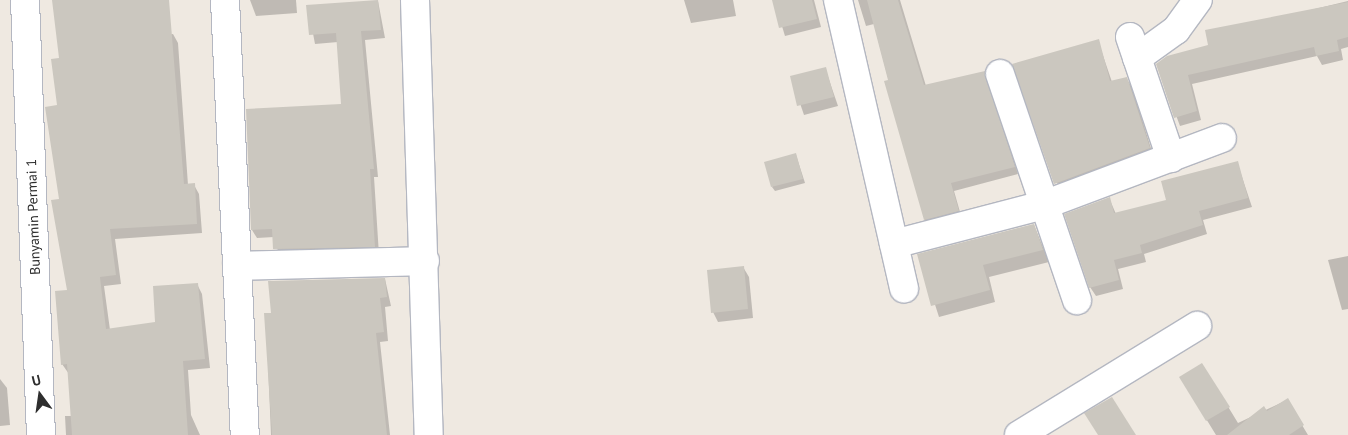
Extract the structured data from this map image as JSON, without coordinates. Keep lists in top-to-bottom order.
{
  "streets": {
    "street": ["Bunyamin Permai 1"]
  },
  "north": "top"
}
